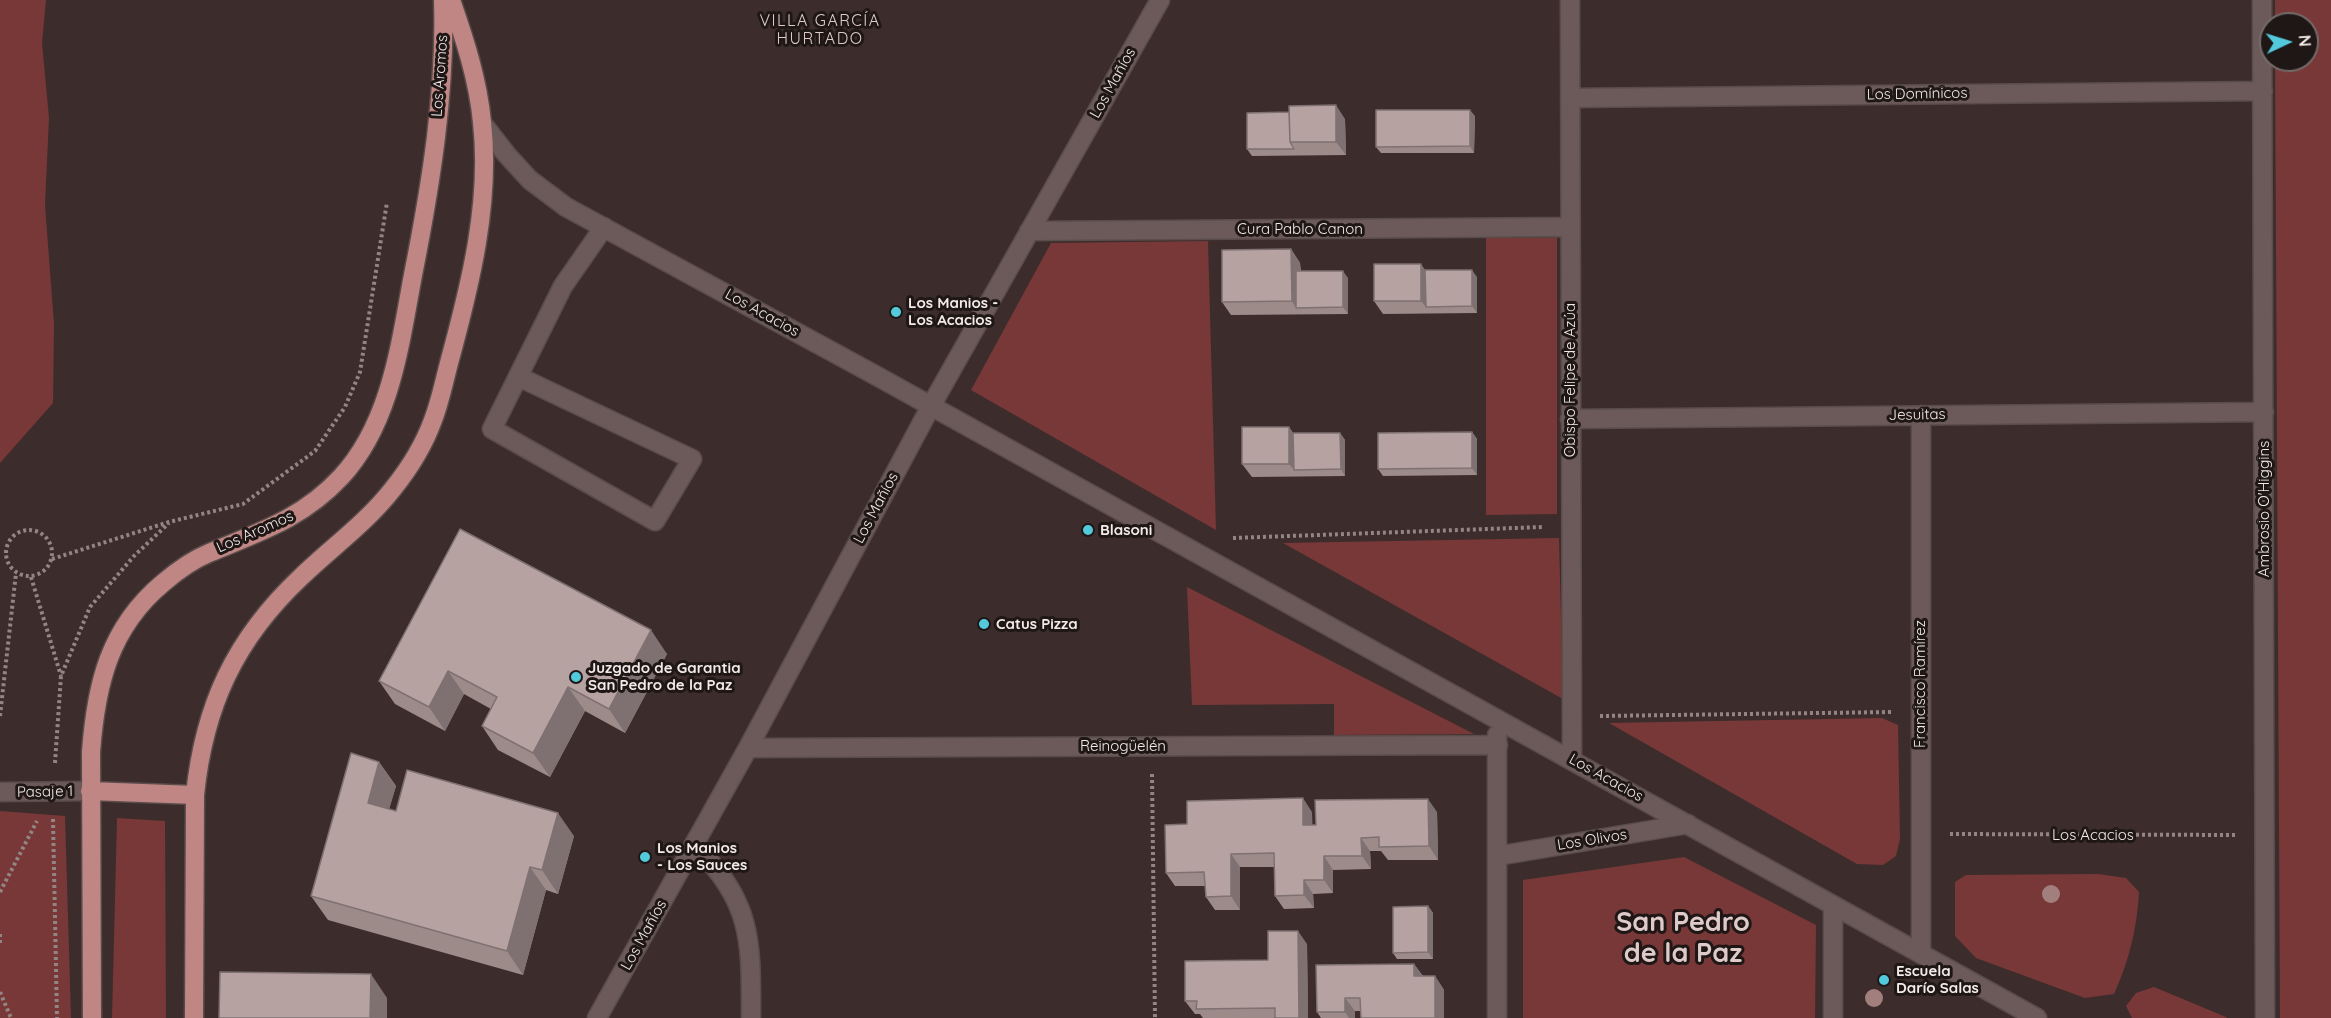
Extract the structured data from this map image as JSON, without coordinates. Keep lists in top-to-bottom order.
{
  "streets": {
    "main road": ["Los Aromos"],
    "street": [
      "Los Mañíos",
      "Los Domínicos",
      "Cura Pablo Canon",
      "Los Acacios",
      "Obispo Felipe de Azúa",
      "Jesuitas",
      "Ambrosio O'Higgins",
      "Francisco Ramírez",
      "Reinogüelén",
      "Pasaje 1",
      "Los Olivos"
    ]
  },
  "crossings": [
    ["Los Aromos", "Pasaje 1"],
    ["Los Mañíos", "Cura Pablo Canon"],
    ["Los Mañíos", "Los Acacios"],
    ["Los Mañíos", "Reinogüelén"],
    ["Los Domínicos", "Obispo Felipe de Azúa"],
    ["Los Domínicos", "Ambrosio O'Higgins"],
    ["Cura Pablo Canon", "Obispo Felipe de Azúa"],
    ["Los Acacios", "Obispo Felipe de Azúa"],
    ["Los Acacios", "Ambrosio O'Higgins"],
    ["Los Acacios", "Francisco Ramírez"],
    ["Los Acacios", "Los Olivos"],
    ["Obispo Felipe de Azúa", "Jesuitas"],
    ["Jesuitas", "Ambrosio O'Higgins"],
    ["Jesuitas", "Francisco Ramírez"]
  ],
  "districts": ["VILLA GARCÍA HURTADO", "San Pedro de la Paz"],
  "places": [
    "Los Manios - Los Acacios",
    "Blasoni",
    "Catus Pizza",
    "Juzgado de Garantia San Pedro de la Paz",
    "Los Manios - Los Sauces",
    "Escuela Darío Salas"
  ],
  "north": "right"
}
